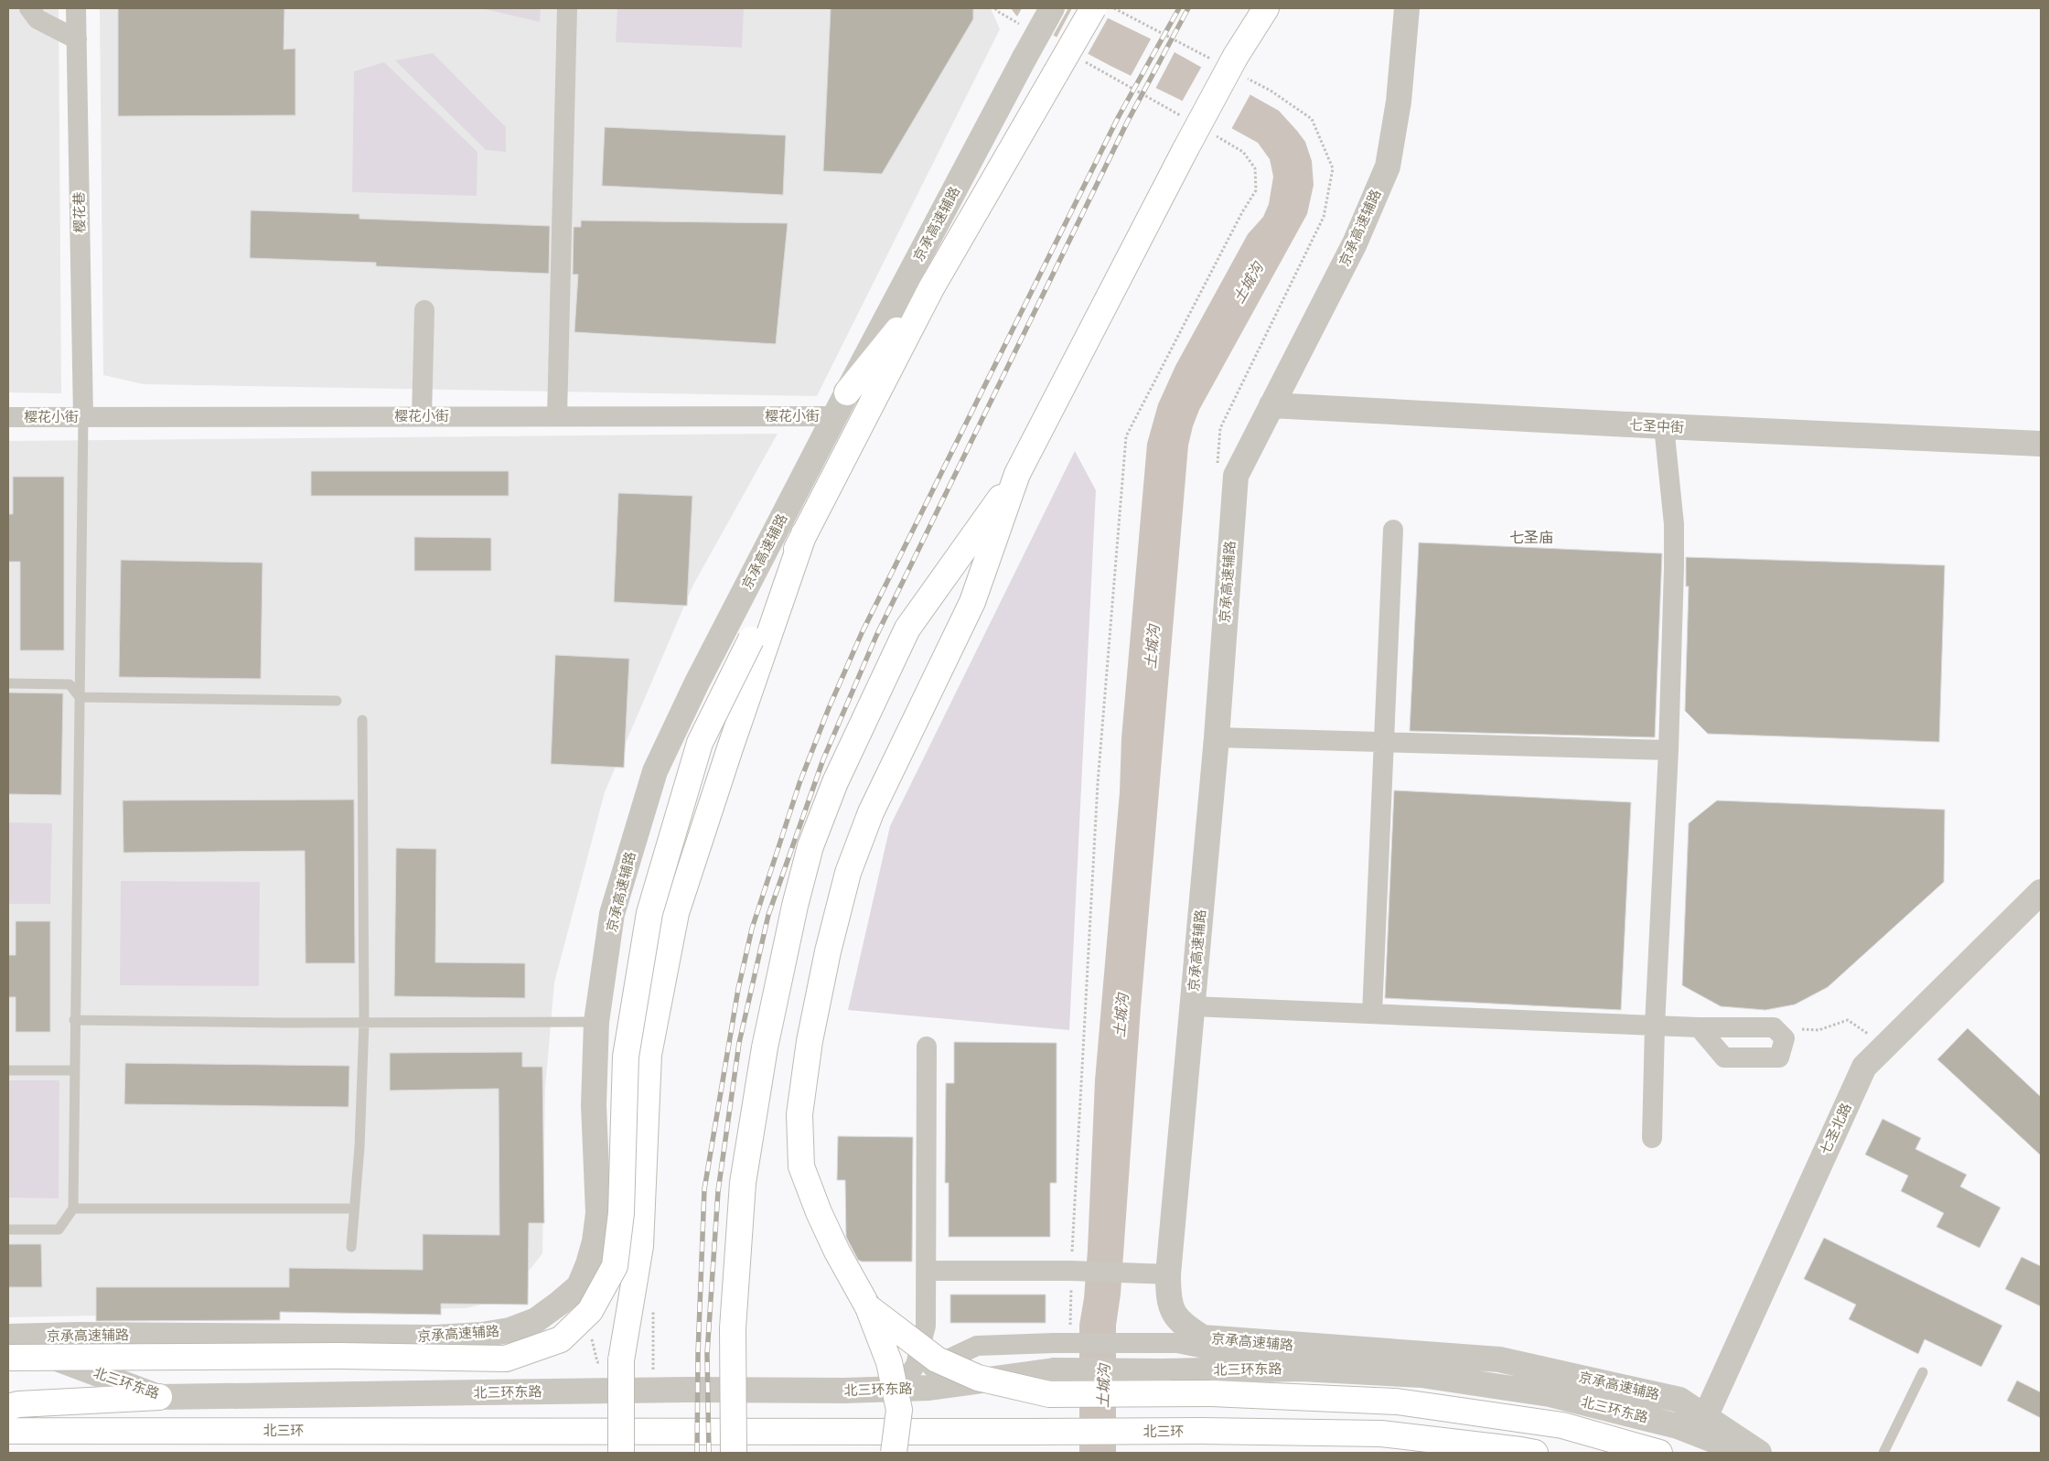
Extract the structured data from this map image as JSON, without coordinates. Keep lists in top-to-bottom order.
{
  "streets": {
    "highway": ["北三环"],
    "street": [
      "樱花巷",
      "京承高速辅路",
      "樱花小街",
      "七圣中街",
      "七圣北路",
      "北三环东路"
    ]
  },
  "crossings": [
    ["樱花巷", "樱花小街"],
    ["京承高速辅路", "樱花小街"],
    ["京承高速辅路", "七圣中街"],
    ["京承高速辅路", "七圣北路"]
  ],
  "districts": ["七圣庙"],
  "water": ["土城沟"]
}
